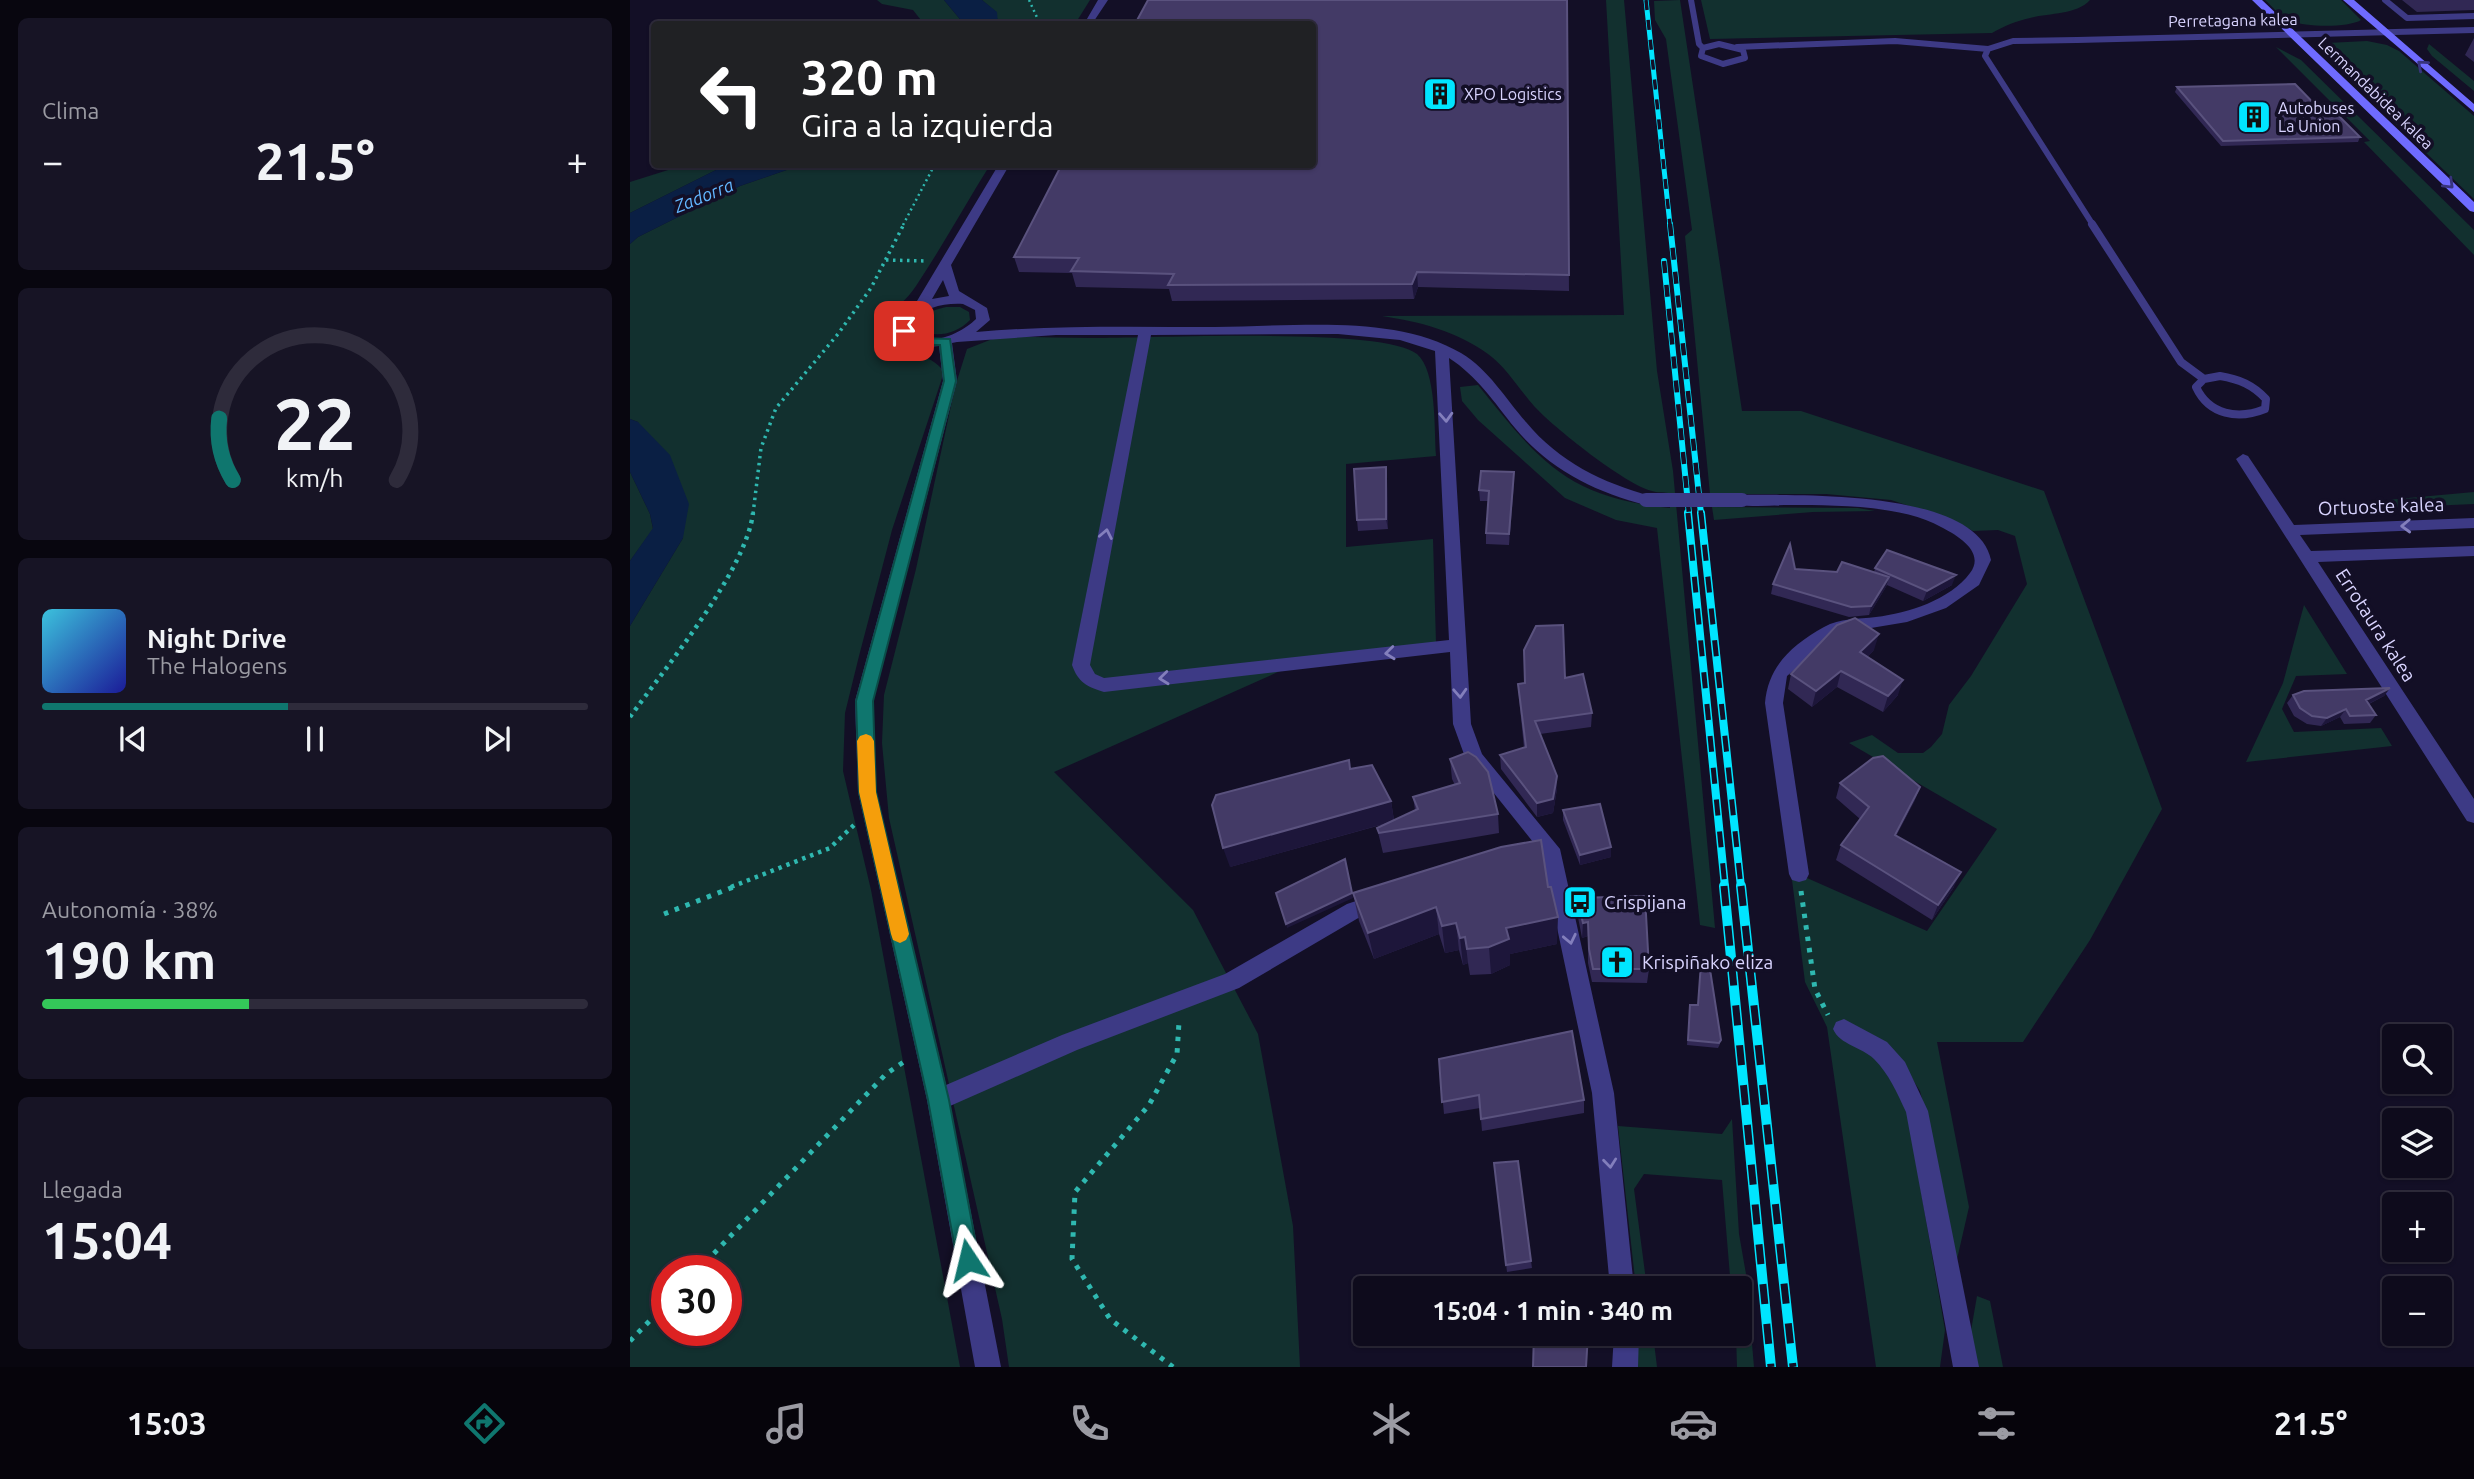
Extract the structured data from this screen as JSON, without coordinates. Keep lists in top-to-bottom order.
{
  "streets": {
    "street": [
      "Perretagana kalea",
      "Lermandabidea kalea",
      "Ortuoste kalea",
      "Errotaura kalea"
    ]
  },
  "crossings": [
    ["Perretagana kalea", "Lermandabidea kalea"],
    ["Ortuoste kalea", "Errotaura kalea"]
  ],
  "water": ["Zadorra"],
  "places": {
    "building": ["XPO Logistics", "Autobuses La Union"],
    "bus stop": ["Crispijana"],
    "church": ["Krispiñako eliza"]
  },
  "page": {
    "tile": [
      "Clima",
      ["Autonomía · 38%", "190 km"],
      ["Llegada", "15:04"]
    ],
    "turn": ["320 m", "Gira a la izquierda"],
    "heat": ["−", "21.5°", "+"],
    "song": ["Night Drive", "The Halogens"],
    "map_buttons": ["+", "−"],
    "limit": "30",
    "trip": "15:04 · 1 min · 340 m",
    "tabs": ["15:03", "21.5°"],
    "gauge": ["22", "km/h"]
  }
}
